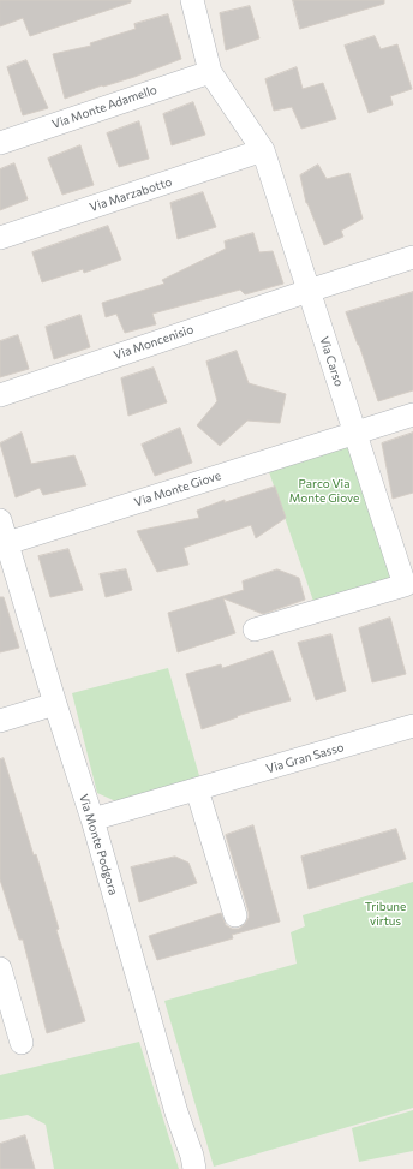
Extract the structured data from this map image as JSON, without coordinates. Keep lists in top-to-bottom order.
{
  "streets": {
    "street": [
      "Via Monte Adamello",
      "Via Marzabotto",
      "Via Moncenisio",
      "Via Carso",
      "Via Monte Giove",
      "Via Gran Sasso",
      "Via Monte Podgora"
    ]
  },
  "crossings": [
    ["Via Monte Adamello", "Via Carso"],
    ["Via Marzabotto", "Via Carso"],
    ["Via Moncenisio", "Via Carso"],
    ["Via Carso", "Via Monte Giove"],
    ["Via Monte Giove", "Via Monte Podgora"],
    ["Via Gran Sasso", "Via Monte Podgora"]
  ],
  "parks": ["Parco Via Monte Giove", "Tribune virtus"]
}
